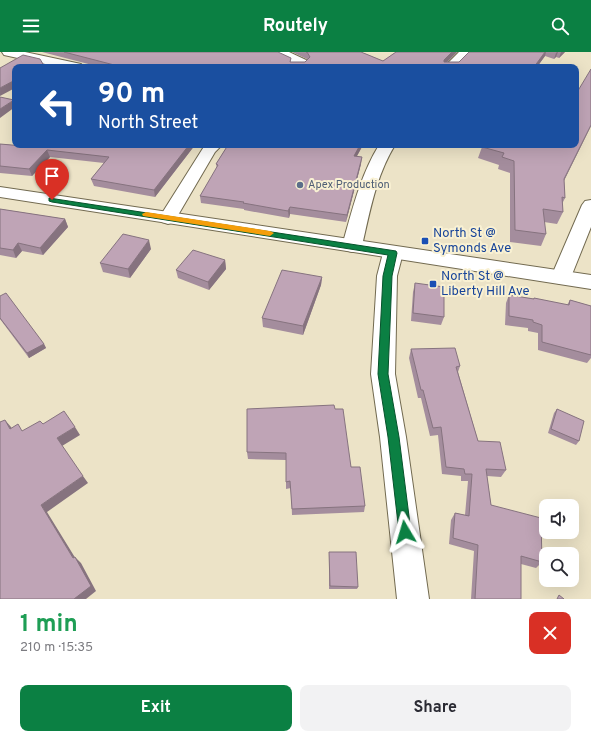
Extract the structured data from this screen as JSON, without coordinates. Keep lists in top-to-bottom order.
{
  "places": {
    "other": ["Apex Production"],
    "transit": ["North St @ Symonds Ave", "North St @ Liberty Hill Ave"]
  },
  "page": {
    "header": "Routely",
    "turn": ["90 m", "North Street"],
    "heading": ["1 min", "210 m · 15:35"],
    "buttons": ["Exit", "Share"]
  }
}
